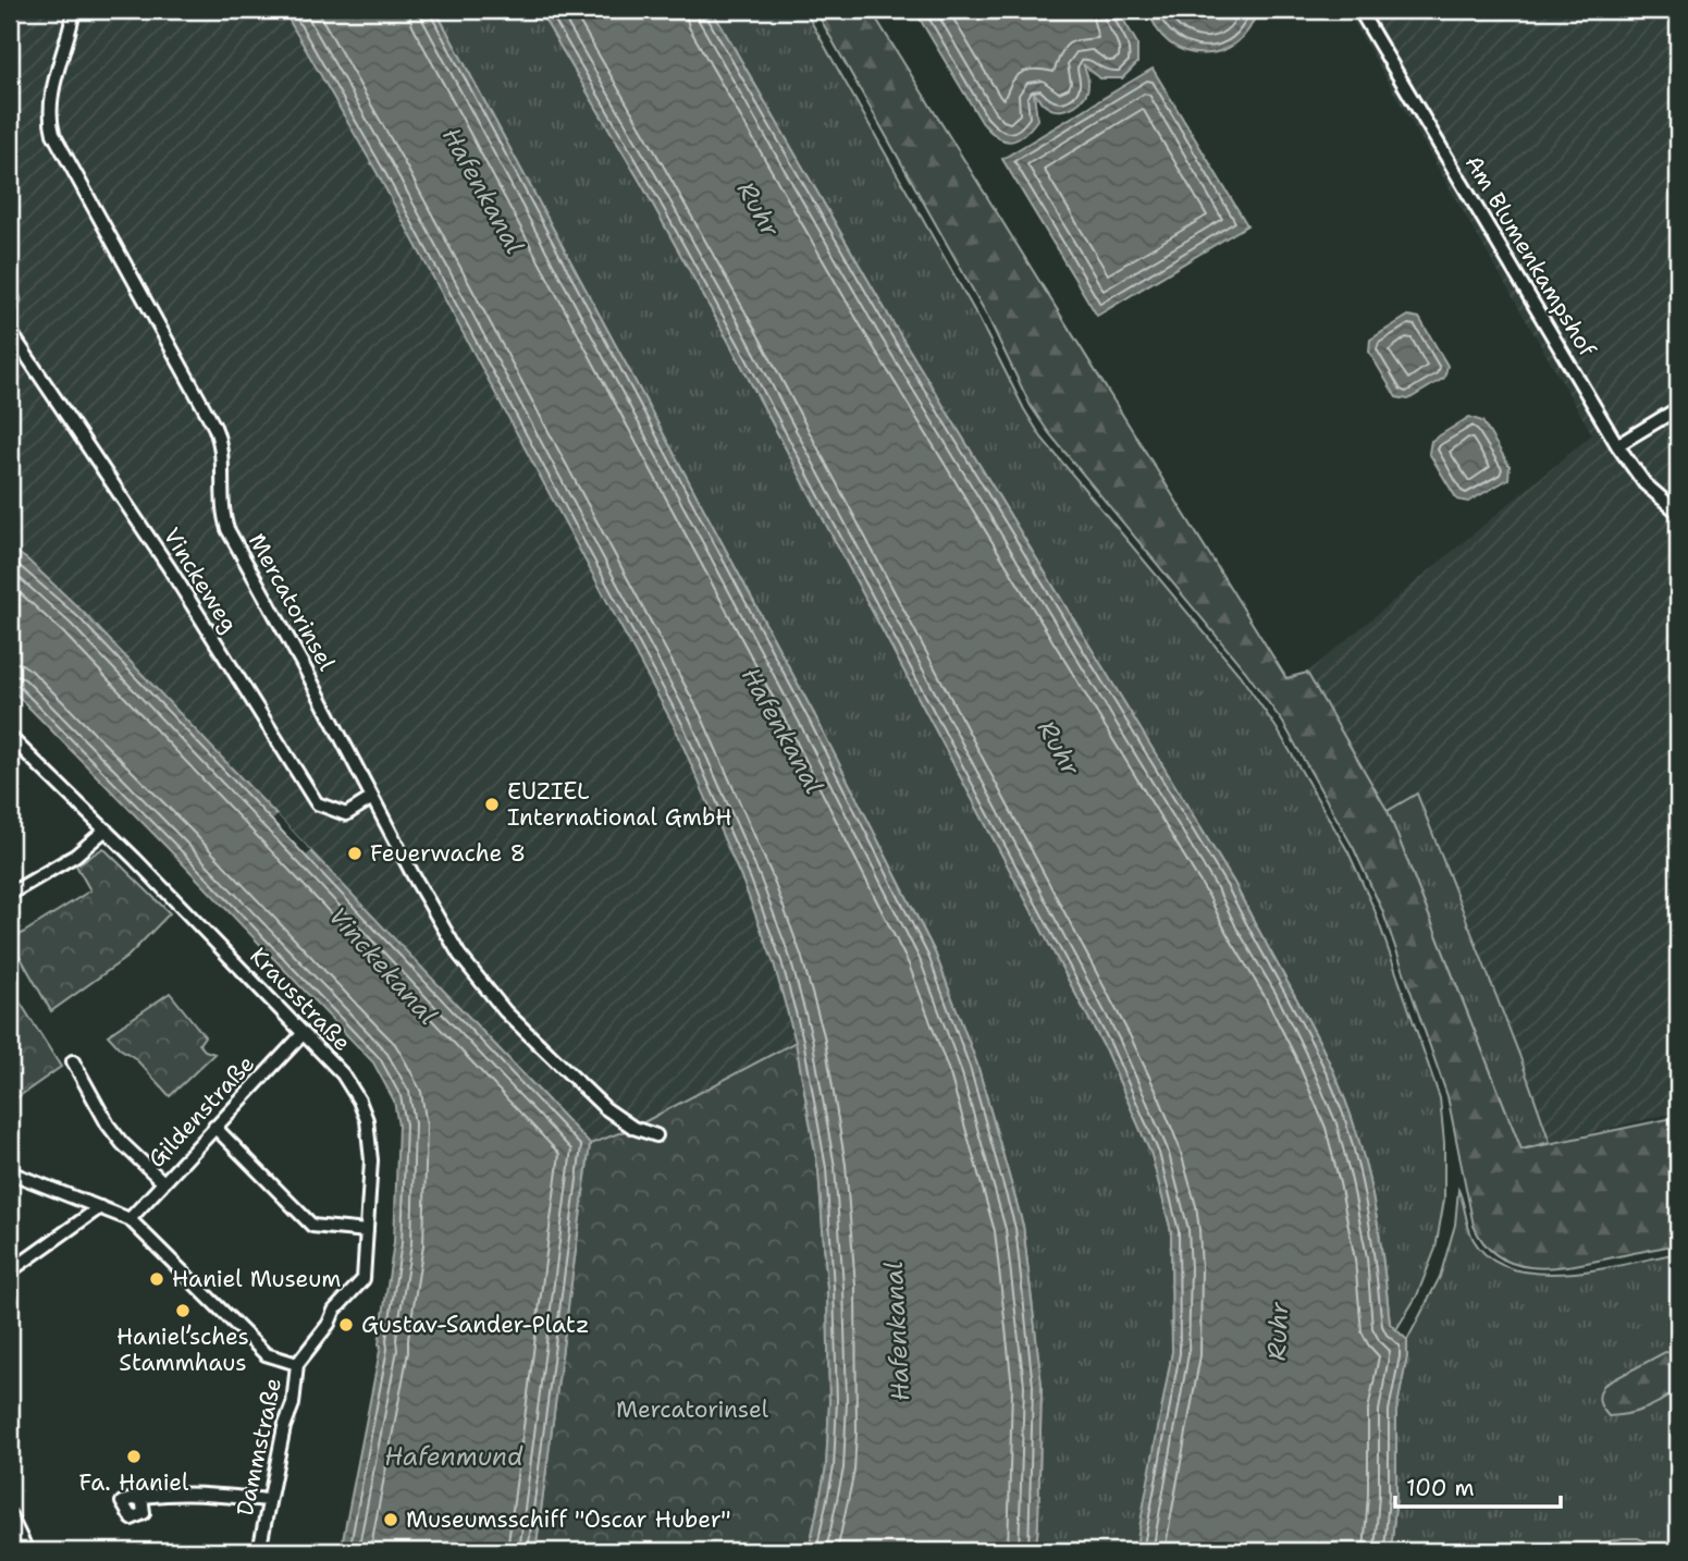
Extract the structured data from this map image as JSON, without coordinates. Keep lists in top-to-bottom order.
{
  "streets": {
    "street": [
      "Am Blumenkampshof",
      "Vinckeweg",
      "Mercatorinsel",
      "Krausstraße",
      "Gildenstraße",
      "Dammstraße"
    ]
  },
  "crossings": [
    ["Vinckeweg", "Mercatorinsel"],
    ["Krausstraße", "Gildenstraße"],
    ["Krausstraße", "Dammstraße"]
  ],
  "water": [
    "Hafenkanal",
    "Ruhr",
    "Vinckekanal",
    "Hafenmund"
  ],
  "parks": ["Mercatorinsel"],
  "places": [
    "EUZIEL International GmbH",
    "Feuerwache 8",
    "Haniel Museum",
    "Haniel’sches Stammhaus",
    "Gustav-Sander-Platz",
    "Fa. Haniel",
    "Museumsschiff \"Oscar Huber\""
  ],
  "scale_bar": "100 m"
}
